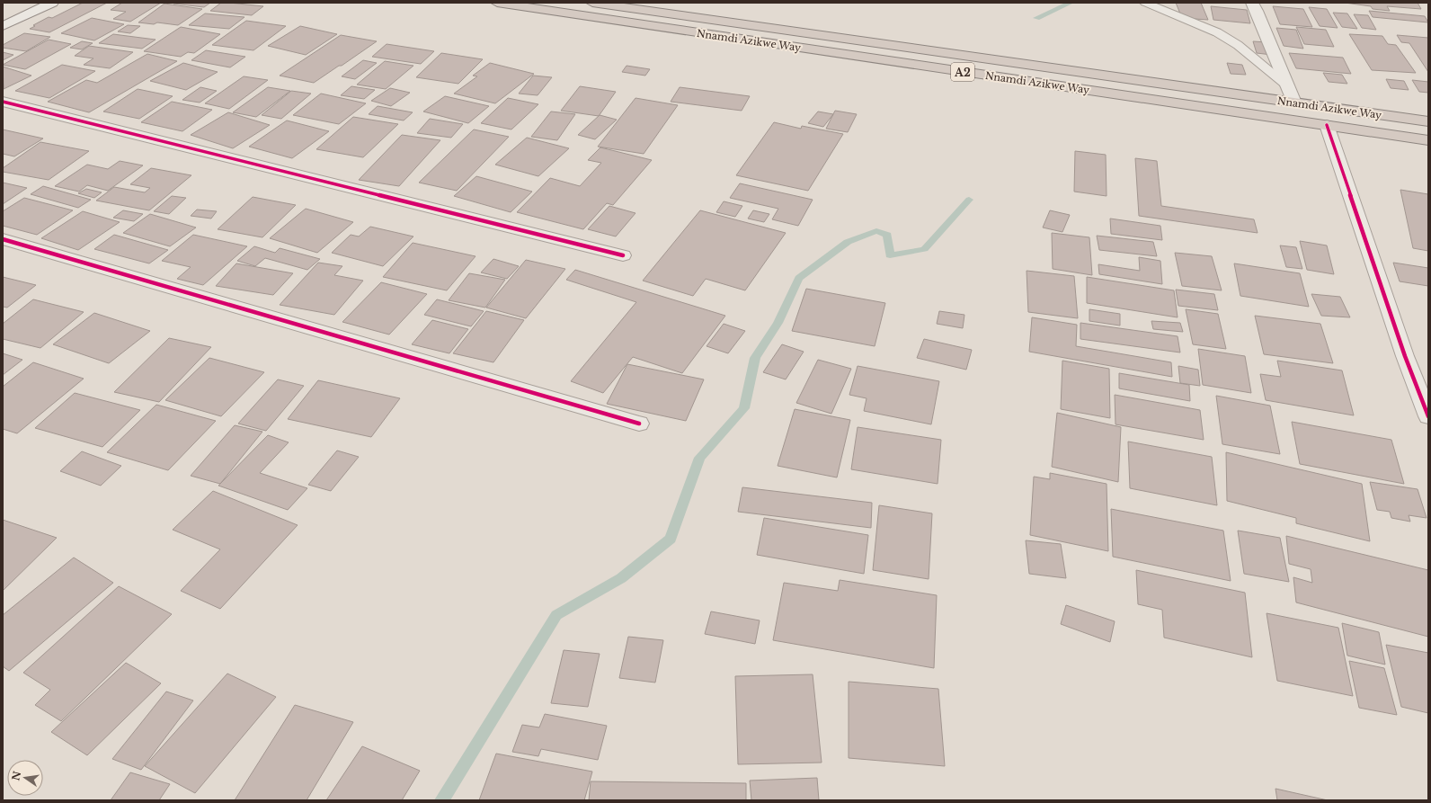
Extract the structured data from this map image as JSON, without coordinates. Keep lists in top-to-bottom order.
{
  "streets": {
    "highway": ["Nnamdi Azikwe Way", "A2"]
  },
  "north": "left"
}
